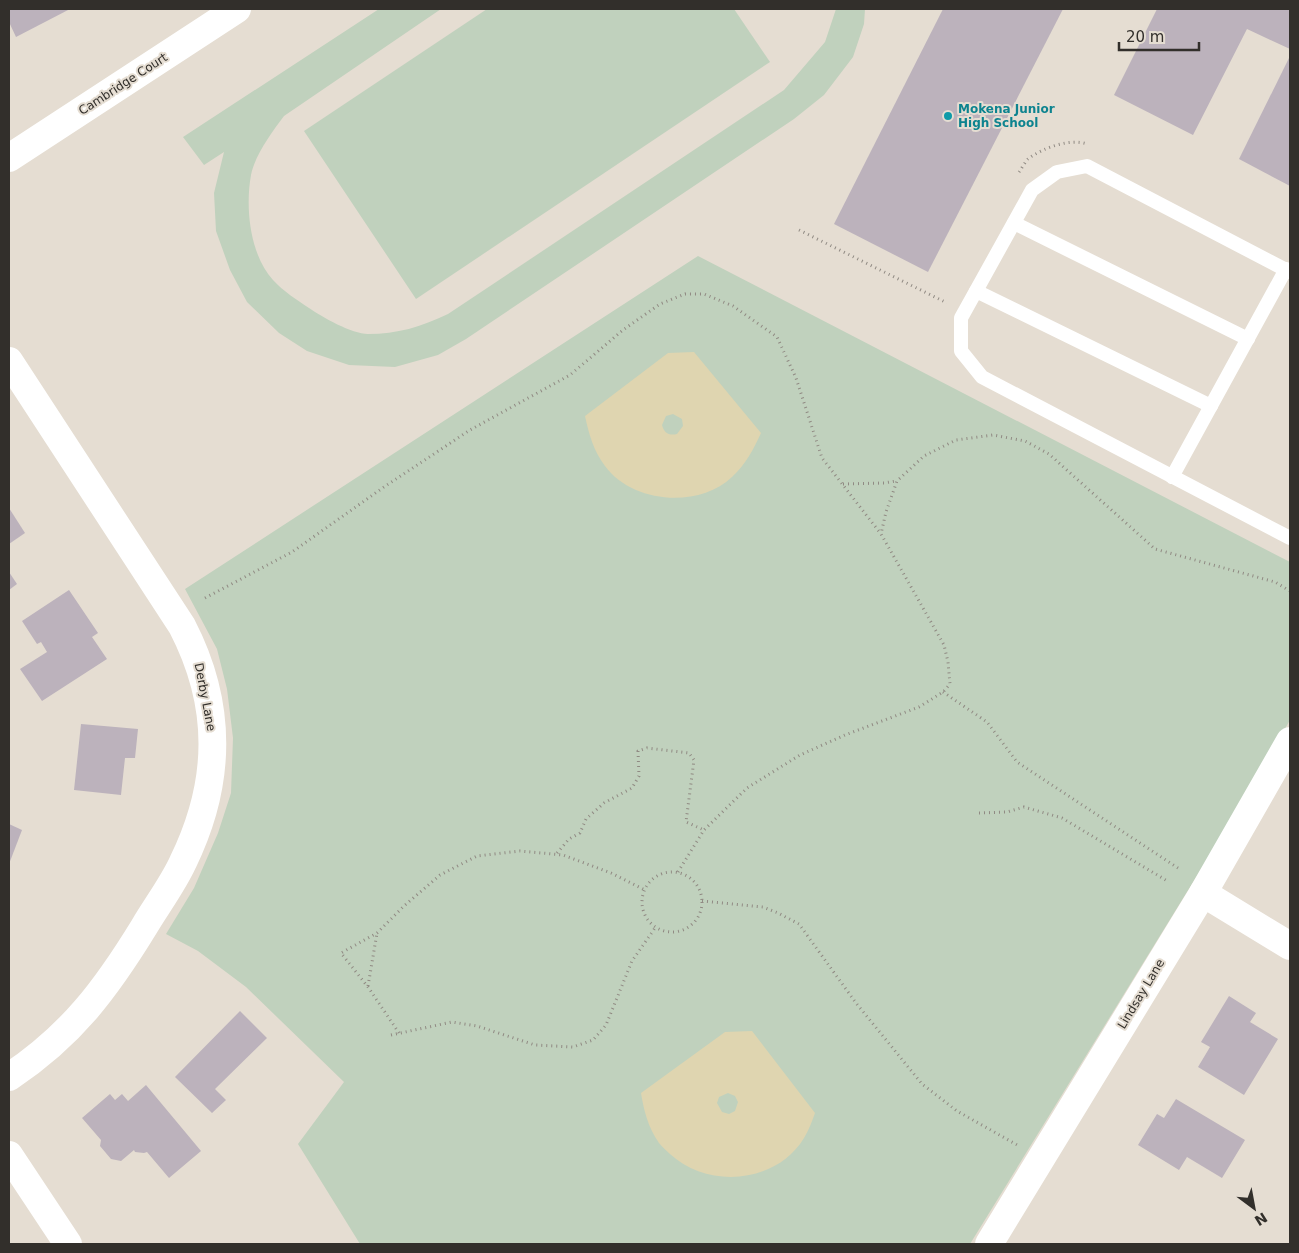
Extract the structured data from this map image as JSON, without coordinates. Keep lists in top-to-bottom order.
{
  "streets": {
    "street": ["Cambridge Court", "Derby Lane", "Lindsay Lane"]
  },
  "places": ["Mokena Junior High School"],
  "scale_bar": "20 m",
  "north": "bottom right"
}
